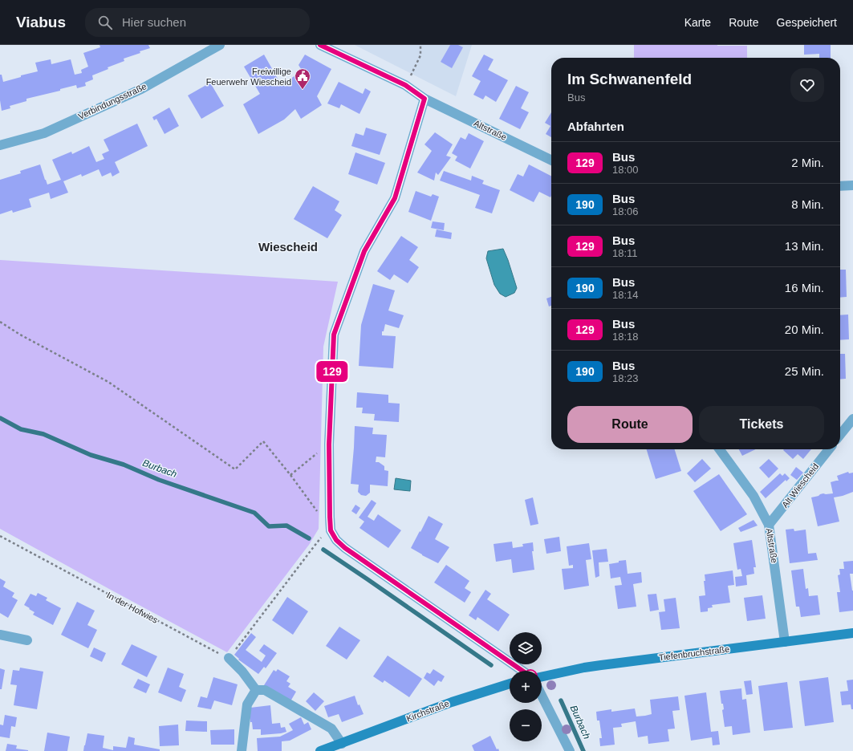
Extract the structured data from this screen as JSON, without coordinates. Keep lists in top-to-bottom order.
{
  "streets": {
    "street": [
      "Verbindungsstraße",
      "Altstraße",
      "Alt Wiescheid",
      "Tiefenbruchstraße",
      "Kirchstraße"
    ],
    "path": ["In der Hofwies"]
  },
  "crossings": [
    ["Altstraße", "Alt Wiescheid"],
    ["Altstraße", "Tiefenbruchstraße"]
  ],
  "districts": ["Wiescheid"],
  "water": ["Burbach"],
  "places": {
    "public building": ["Freiwillige Feuerwehr Wiescheid"]
  },
  "lines": ["bus line 129"],
  "page": {
    "header": "Viabus",
    "search": "Hier suchen",
    "nav": ["Karte", "Route", "Gespeichert"],
    "on_map": "129",
    "heading": [
      ["Im Schwanenfeld", "Bus"],
      "Abfahrten"
    ],
    "list": [
      {
        "mark": "129",
        "name": "Bus",
        "note": "18:00",
        "value": "2 Min."
      },
      {
        "mark": "190",
        "name": "Bus",
        "note": "18:06",
        "value": "8 Min."
      },
      {
        "mark": "129",
        "name": "Bus",
        "note": "18:11",
        "value": "13 Min."
      },
      {
        "mark": "190",
        "name": "Bus",
        "note": "18:14",
        "value": "16 Min."
      },
      {
        "mark": "129",
        "name": "Bus",
        "note": "18:18",
        "value": "20 Min."
      },
      {
        "mark": "190",
        "name": "Bus",
        "note": "18:23",
        "value": "25 Min."
      }
    ],
    "buttons": ["Route", "Tickets"],
    "map_buttons": ["+", "−"]
  }
}
